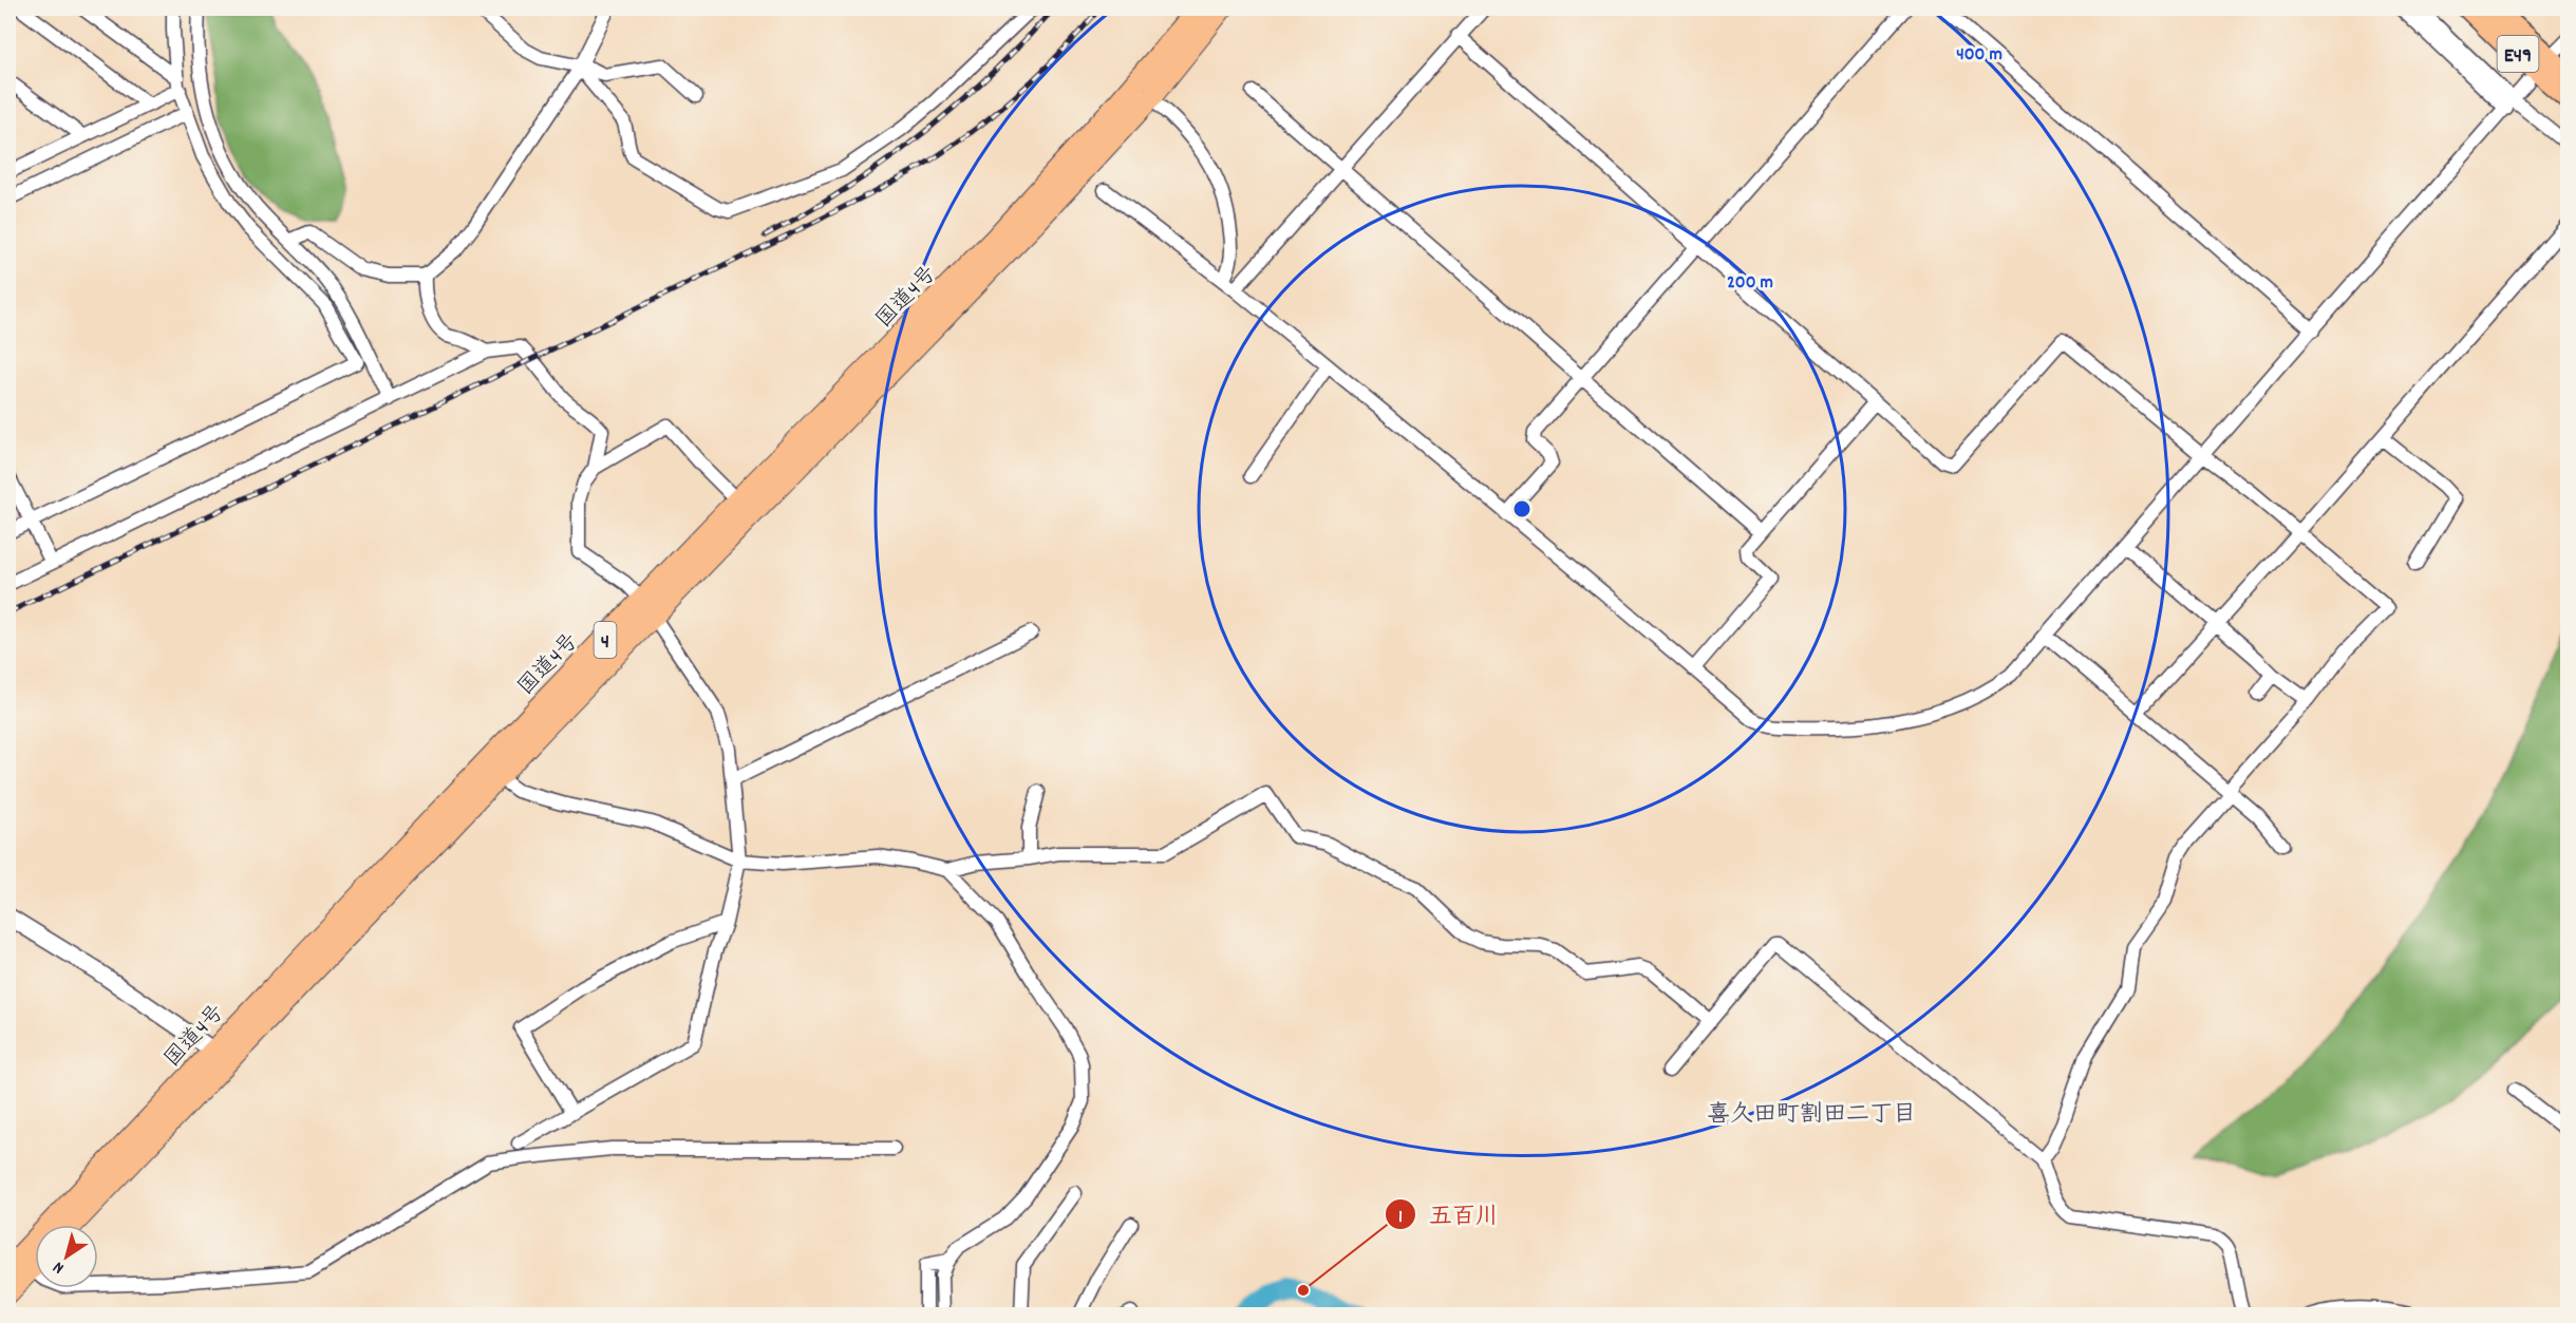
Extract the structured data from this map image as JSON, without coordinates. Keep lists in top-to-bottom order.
{
  "streets": {
    "highway": ["E49", "国道4号", "4"]
  },
  "districts": ["喜久田町割田二丁目"],
  "places": ["五百川"],
  "north": "bottom left",
  "rings": ["400 m", "200 m"]
}
